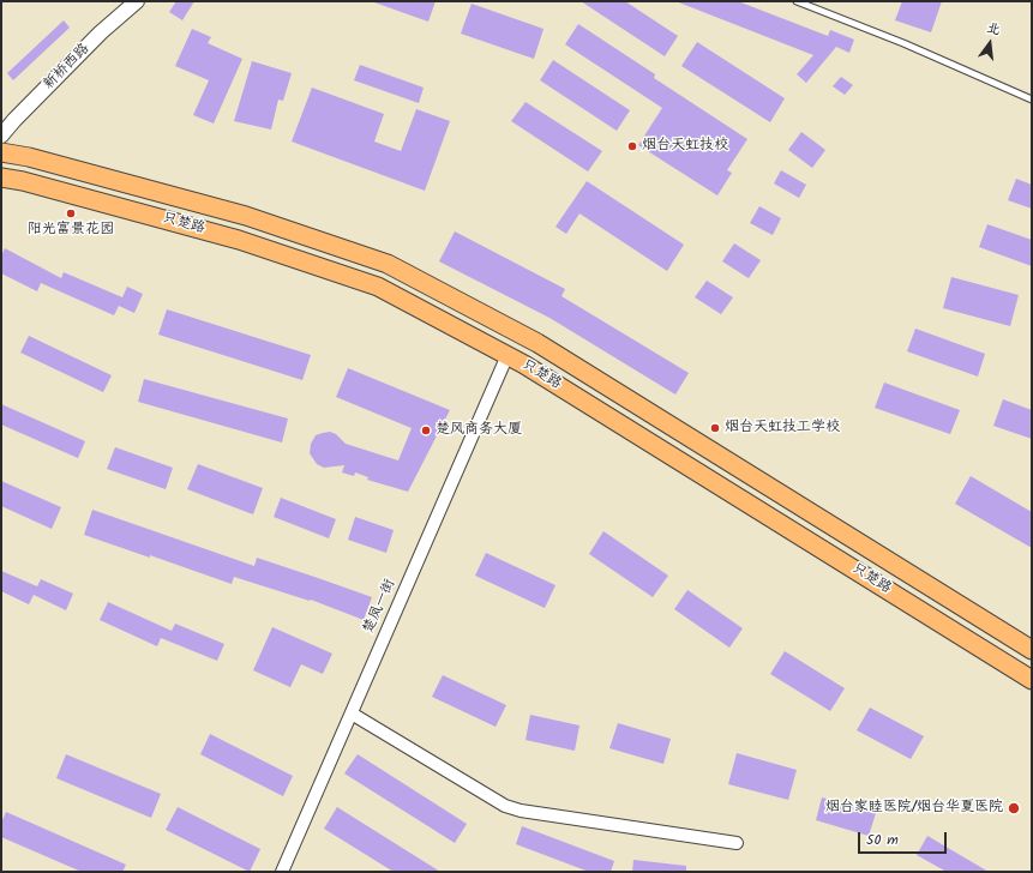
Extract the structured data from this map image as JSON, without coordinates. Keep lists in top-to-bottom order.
{
  "streets": {
    "main road": ["只楚路"],
    "street": ["新桥西路", "楚凤一街"]
  },
  "crossings": [
    ["只楚路", "楚凤一街"]
  ],
  "places": [
    "烟台天虹技校",
    "阳光富景花园",
    "烟台天虹技工学校",
    "楚风商务大厦",
    "烟台家睦医院/烟台华夏医院"
  ],
  "scale_bar": "50 m",
  "north": "top"
}
